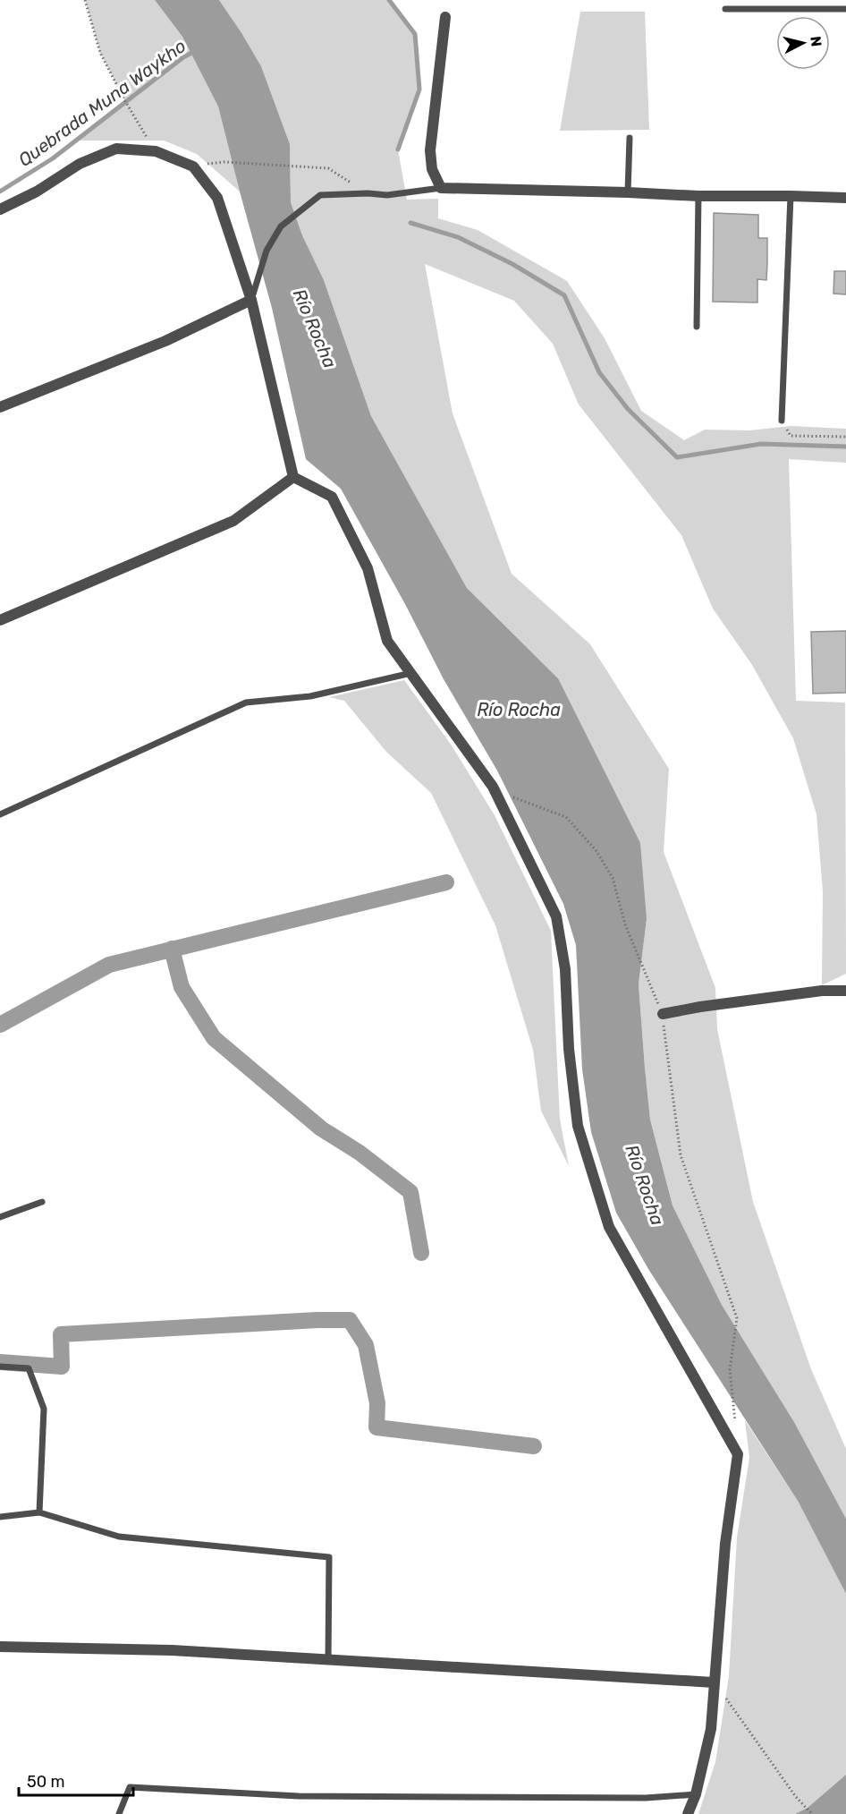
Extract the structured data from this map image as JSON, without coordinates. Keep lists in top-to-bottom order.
{
  "water": ["Quebrada Muna Waykho", "Río Rocha"],
  "scale_bar": "50 m",
  "north": "right"
}
